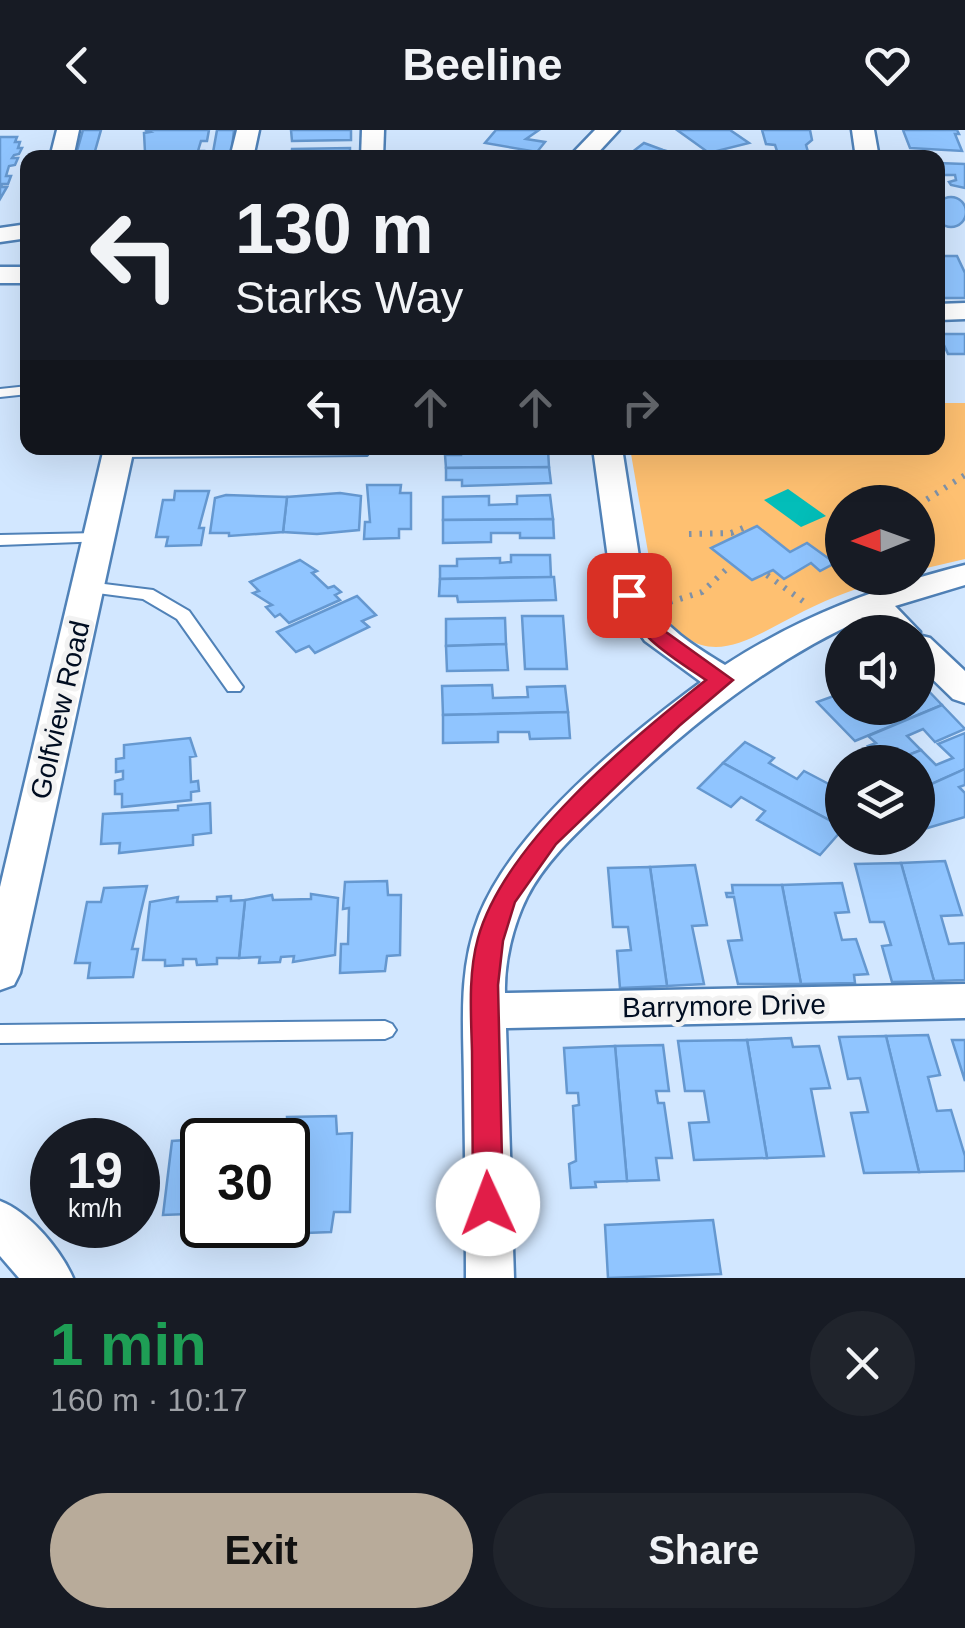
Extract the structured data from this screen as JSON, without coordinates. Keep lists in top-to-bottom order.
{
  "streets": {
    "street": ["Golfview Road", "Barrymore Drive"]
  },
  "north": "left",
  "page": {
    "header": "Beeline",
    "turn": ["130 m", "Starks Way"],
    "speed": "19 km/h",
    "limit": "30",
    "heading": ["1 min", "160 m · 10:17"],
    "buttons": ["Exit", "Share"]
  }
}
